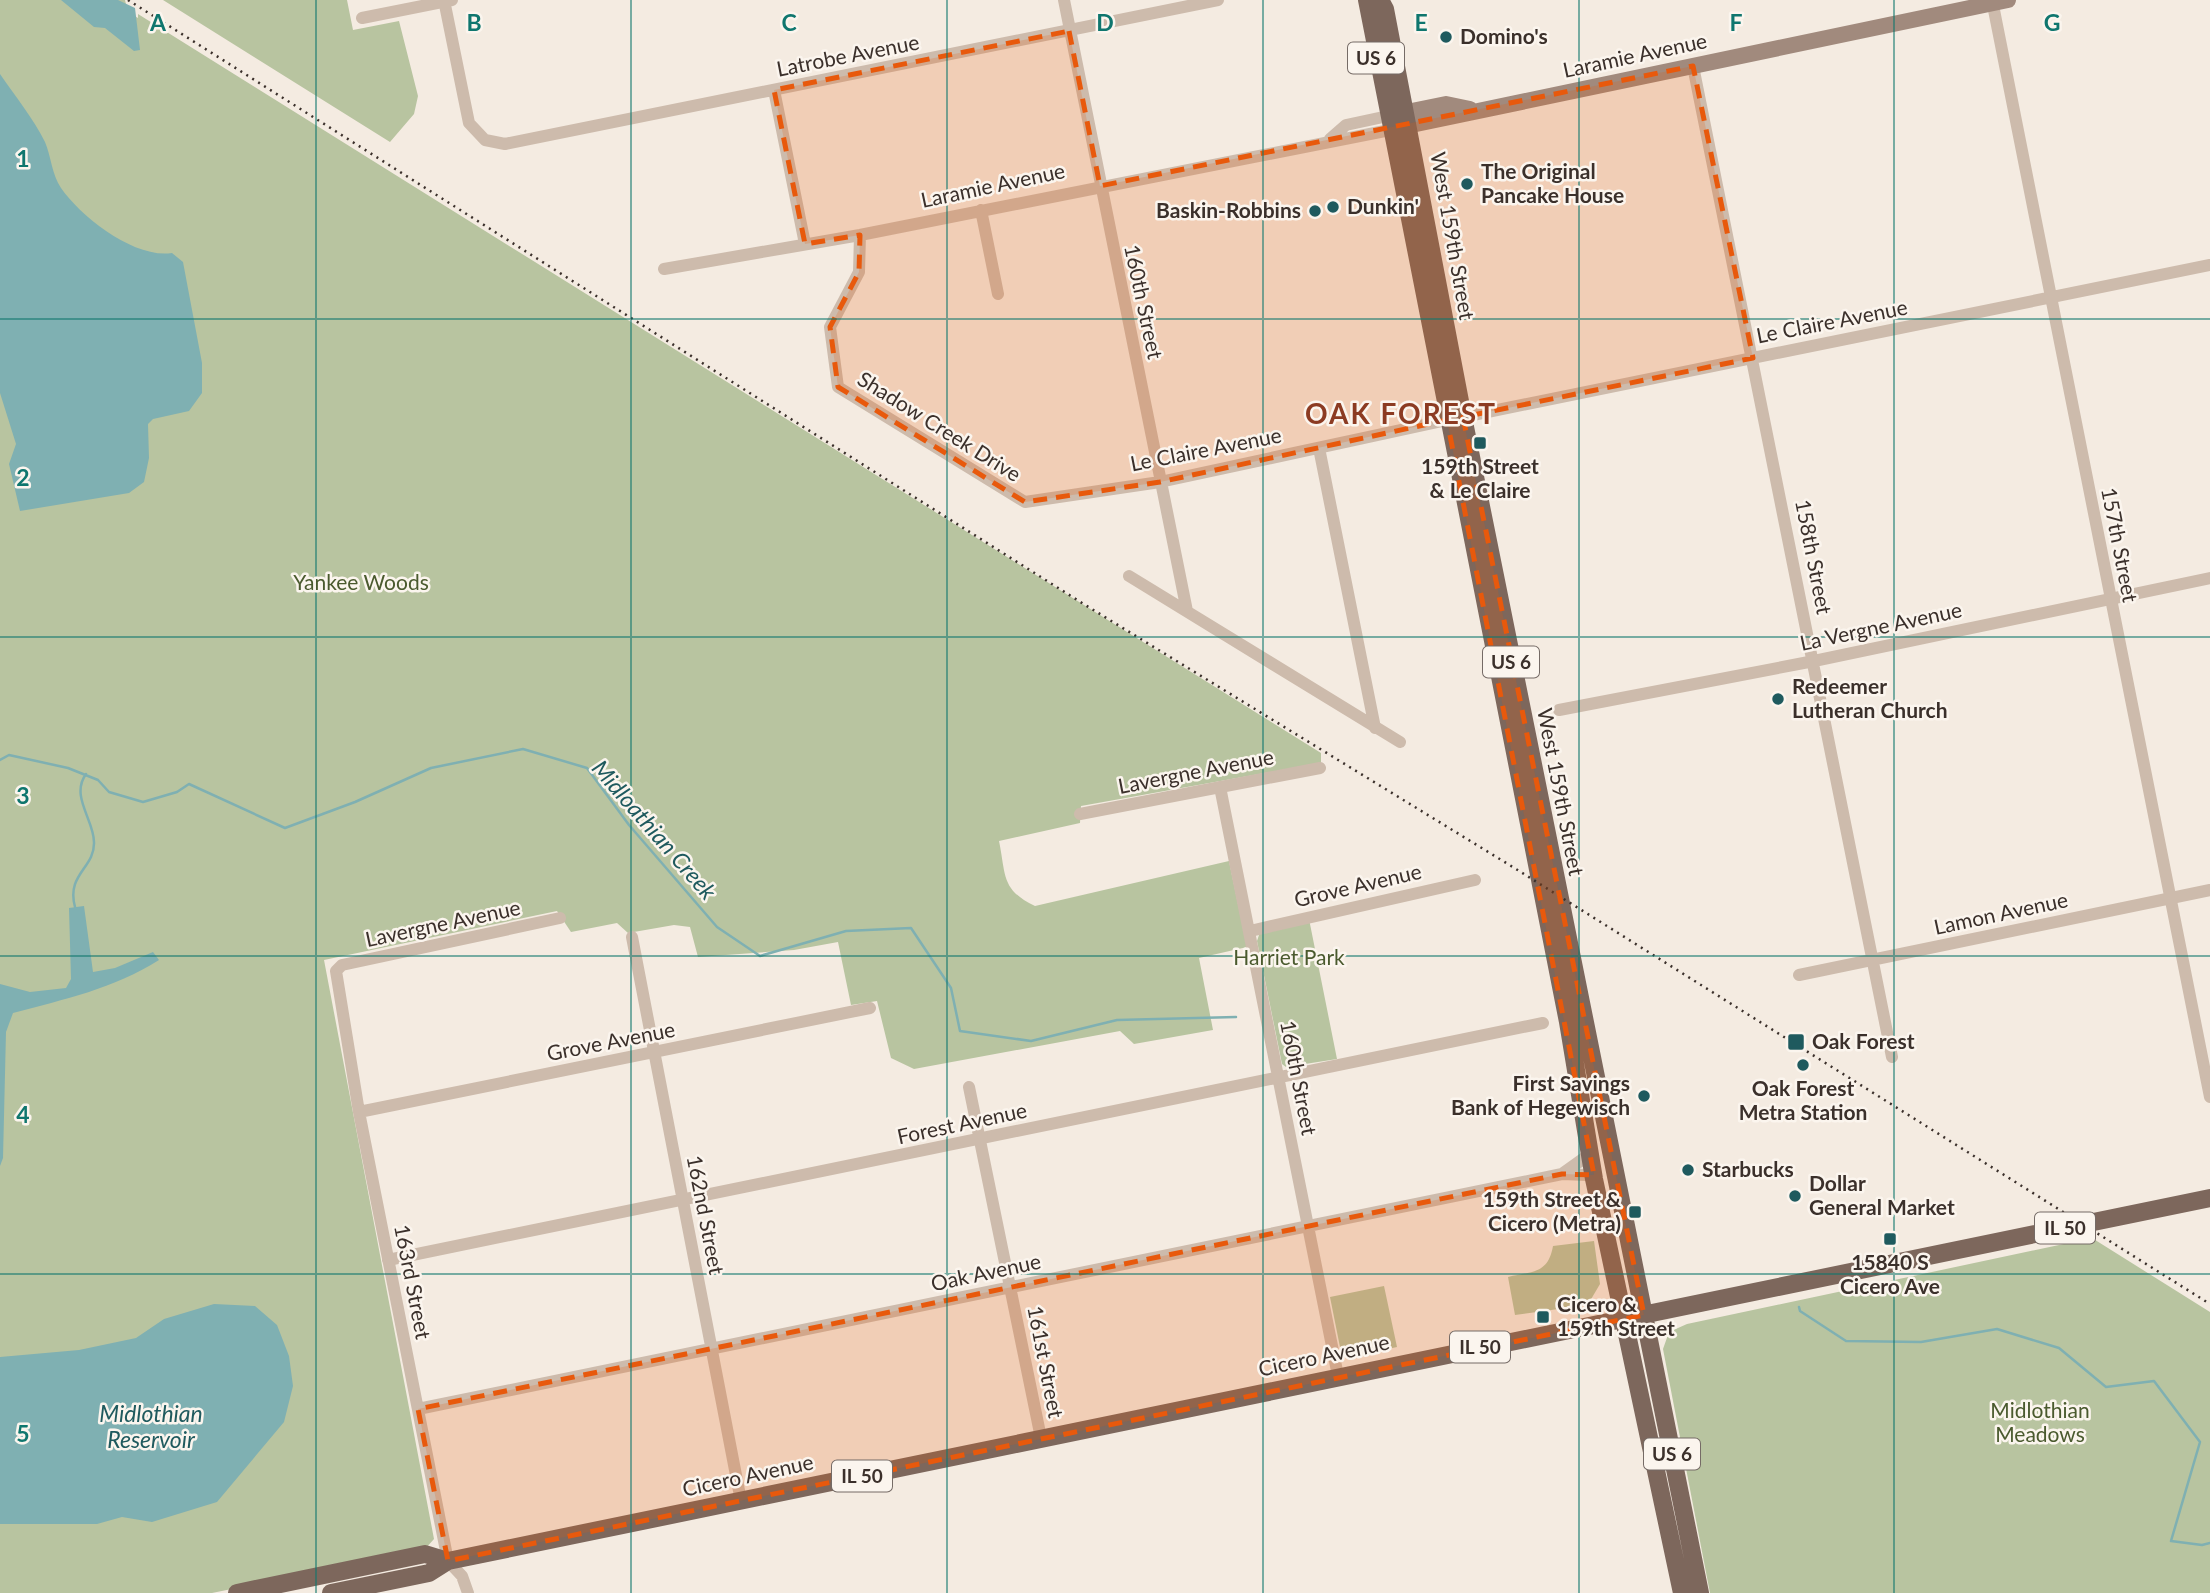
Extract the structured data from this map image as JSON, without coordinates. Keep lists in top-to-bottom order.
{
  "streets": {
    "main road": [
      "US 6",
      "West 159th Street",
      "IL 50",
      "Cicero Avenue"
    ],
    "street": [
      "Latrobe Avenue",
      "Laramie Avenue",
      "160th Street",
      "Le Claire Avenue",
      "Shadow Creek Drive",
      "157th Street",
      "158th Street",
      "La Vergne Avenue",
      "Lavergne Avenue",
      "Grove Avenue",
      "Lamon Avenue",
      "Forest Avenue",
      "162nd Street",
      "Oak Avenue",
      "163rd Street",
      "161st Street"
    ]
  },
  "crossings": [
    ["Latrobe Avenue", "160th Street"],
    ["Laramie Avenue", "West 159th Street"],
    ["Laramie Avenue", "160th Street"],
    ["Laramie Avenue", "Shadow Creek Drive"],
    ["Laramie Avenue", "157th Street"],
    ["Laramie Avenue", "158th Street"],
    ["West 159th Street", "Le Claire Avenue"],
    ["West 159th Street", "Oak Avenue"],
    ["West 159th Street", "Cicero Avenue"],
    ["160th Street", "Le Claire Avenue"],
    ["160th Street", "Lavergne Avenue"],
    ["160th Street", "Grove Avenue"],
    ["160th Street", "Forest Avenue"],
    ["160th Street", "Oak Avenue"],
    ["160th Street", "Cicero Avenue"],
    ["Le Claire Avenue", "Shadow Creek Drive"],
    ["Le Claire Avenue", "157th Street"],
    ["Le Claire Avenue", "158th Street"],
    ["157th Street", "La Vergne Avenue"],
    ["157th Street", "Lamon Avenue"],
    ["158th Street", "La Vergne Avenue"],
    ["158th Street", "Lamon Avenue"],
    ["Lavergne Avenue", "163rd Street"],
    ["Grove Avenue", "162nd Street"],
    ["Grove Avenue", "163rd Street"],
    ["Forest Avenue", "162nd Street"],
    ["Forest Avenue", "163rd Street"],
    ["Forest Avenue", "161st Street"],
    ["162nd Street", "Oak Avenue"],
    ["162nd Street", "Cicero Avenue"],
    ["Oak Avenue", "163rd Street"],
    ["Oak Avenue", "161st Street"],
    ["163rd Street", "Cicero Avenue"],
    ["Cicero Avenue", "161st Street"]
  ],
  "districts": ["OAK FOREST"],
  "water": ["Midloathian Creek", "Midlothian Reservoir"],
  "parks": ["Yankee Woods", "Harriet Park", "Midlothian Meadows"],
  "places": {
    "other": [
      "Domino's",
      "The Original Pancake House",
      "Dunkin'",
      "Baskin-Robbins",
      "Redeemer Lutheran Church",
      "Oak Forest Metra Station",
      "First Savings Bank of Hegewisch",
      "Starbucks",
      "Dollar General Market"
    ],
    "transit": [
      "159th Street & Le Claire",
      "Oak Forest",
      "159th Street & Cicero (Metra)",
      "15840 S Cicero Ave",
      "Cicero & 159th Street"
    ]
  },
  "grid": {
    "columns": [
      "A",
      "B",
      "C",
      "D",
      "E",
      "F",
      "G"
    ],
    "rows": [
      "1",
      "2",
      "3",
      "4",
      "5"
    ]
  }
}
